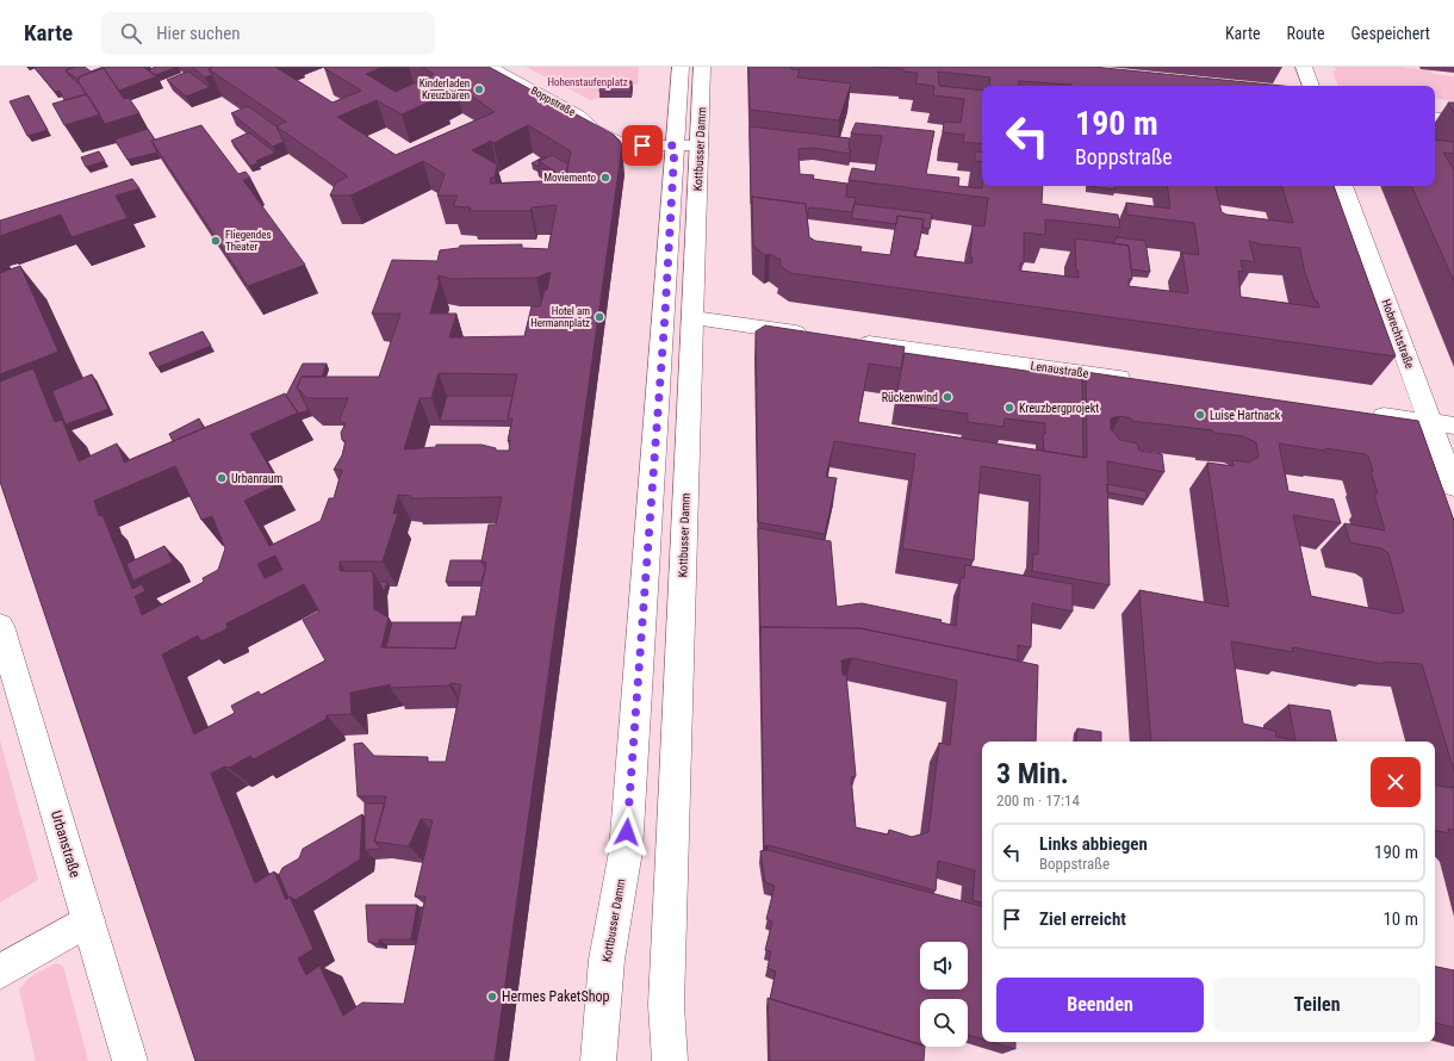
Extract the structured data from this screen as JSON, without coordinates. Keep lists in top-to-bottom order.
{
  "streets": {
    "main road": [
      "Boppstraße",
      "Kottbusser Damm",
      "Hobrechtstraße",
      "Lenaustraße",
      "Urbanstraße"
    ]
  },
  "crossings": [
    ["Boppstraße", "Kottbusser Damm"]
  ],
  "parks": ["Hohenstaufenplatz"],
  "places": [
    "Kinderladen Kreuzbären",
    "Moviemento",
    "Fliegendes Theater",
    "Hotel am Hermannplatz",
    "Rückenwind",
    "Kreuzbergprojekt",
    "Luise Hartnack",
    "Urbanraum",
    "Hermes PaketShop"
  ],
  "page": {
    "header": "Karte",
    "search": "Hier suchen",
    "nav": ["Karte", "Route", "Gespeichert"],
    "turn": ["190 m", "Boppstraße"],
    "heading": ["3 Min.", "200 m · 17:14"],
    "list": [
      {
        "name": "Links abbiegen",
        "note": "Boppstraße",
        "value": "190 m"
      },
      {
        "name": "Ziel erreicht",
        "value": "10 m"
      }
    ],
    "buttons": ["Beenden", "Teilen"]
  }
}
